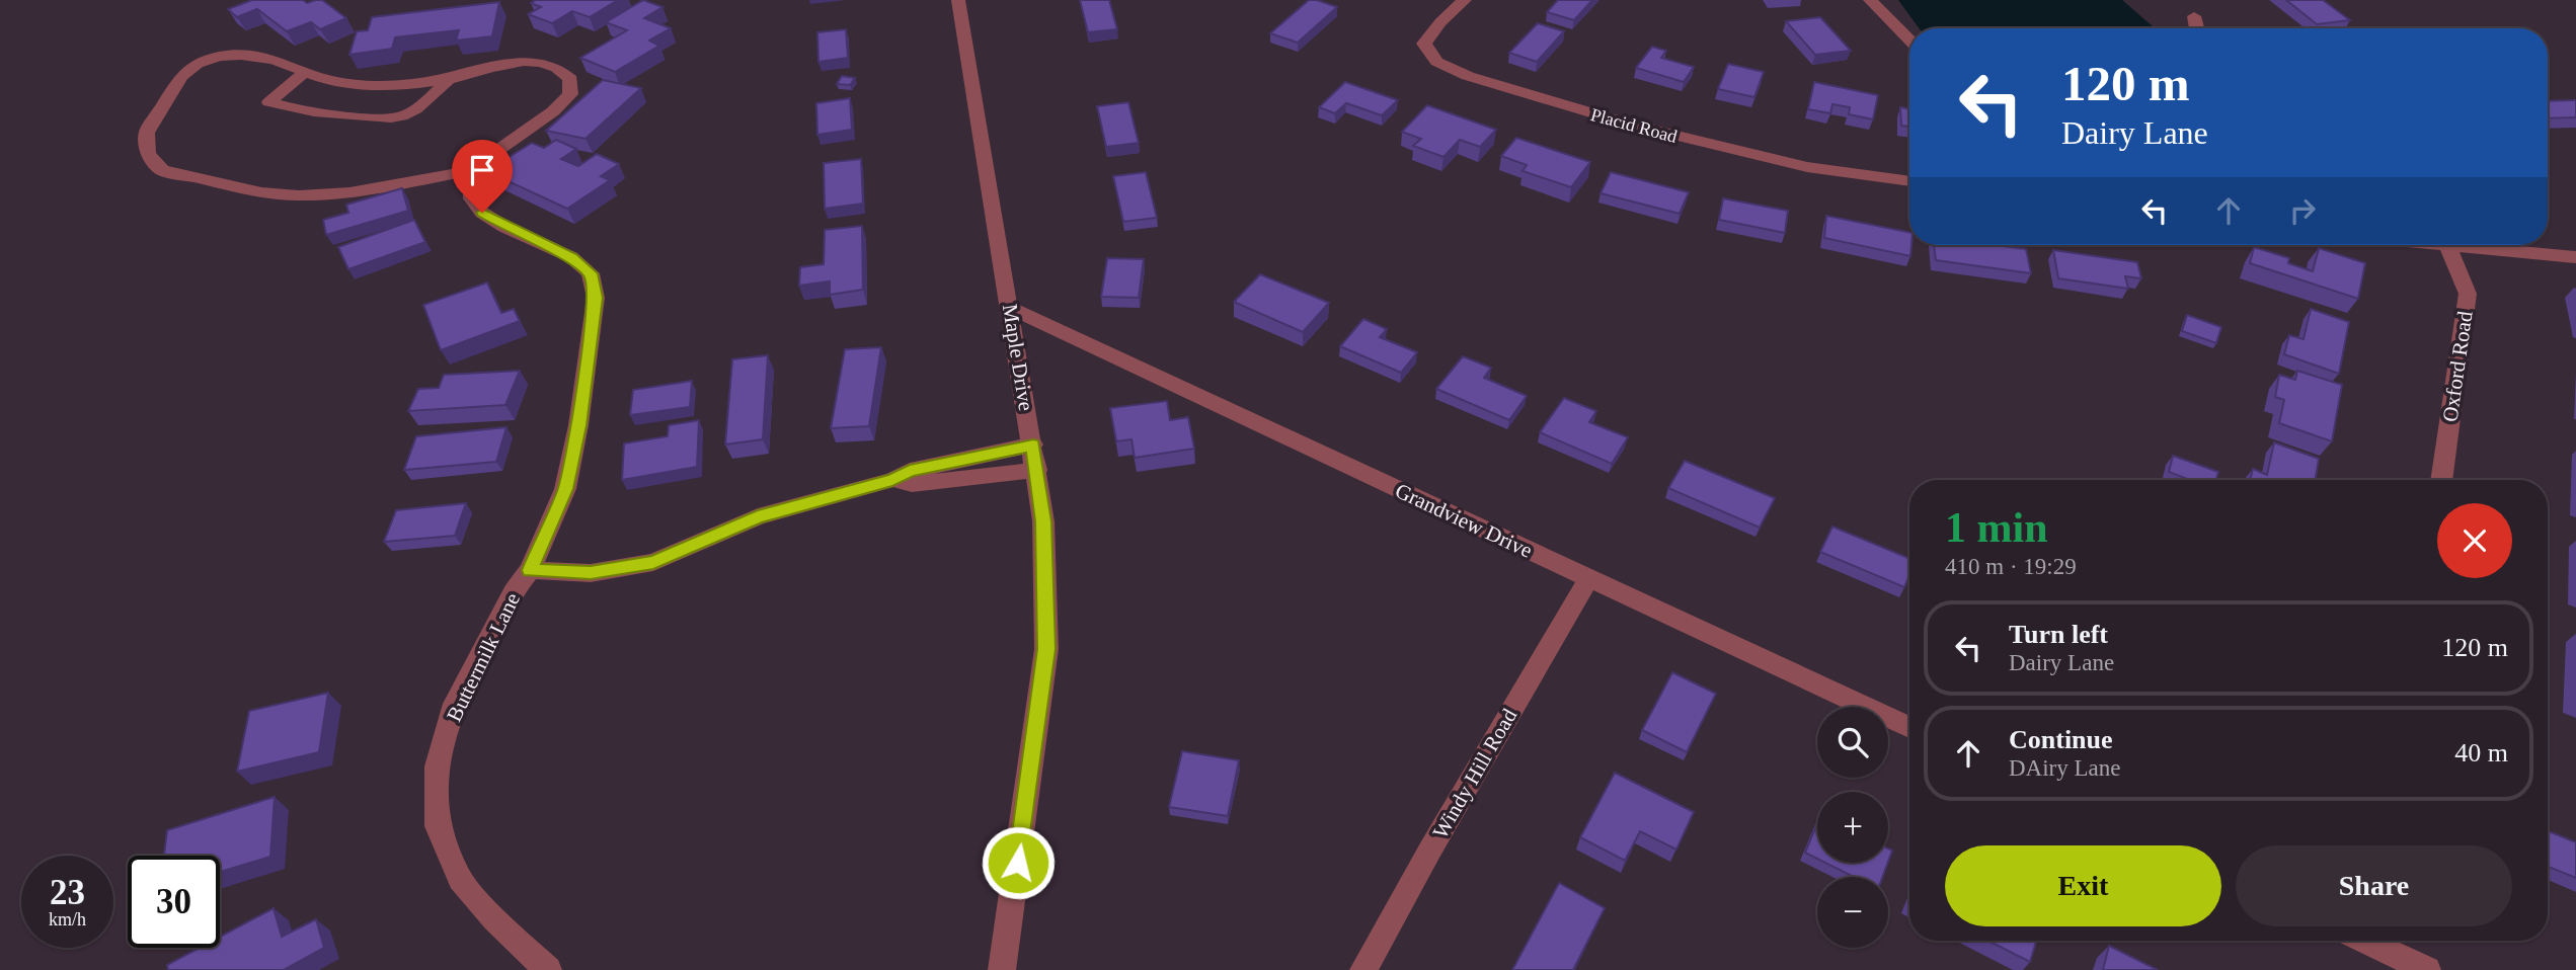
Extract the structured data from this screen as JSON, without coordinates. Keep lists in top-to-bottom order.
{
  "streets": {
    "street": [
      "Placid Road",
      "Maple Drive",
      "Oxford Road",
      "Grandview Drive",
      "Buttermilk Lane",
      "Windy Hill Road"
    ]
  },
  "crossings": [
    ["Maple Drive", "Grandview Drive"],
    ["Grandview Drive", "Windy Hill Road"]
  ],
  "page": {
    "turn": ["120 m", "Dairy Lane"],
    "heading": ["1 min", "410 m · 19:29"],
    "list": [
      {
        "name": "Turn left",
        "note": "Dairy Lane",
        "value": "120 m"
      },
      {
        "name": "Continue",
        "note": "DAiry Lane",
        "value": "40 m"
      }
    ],
    "map_buttons": ["+", "−"],
    "buttons": ["Exit", "Share"],
    "speed": "23 km/h",
    "limit": "30"
  }
}
